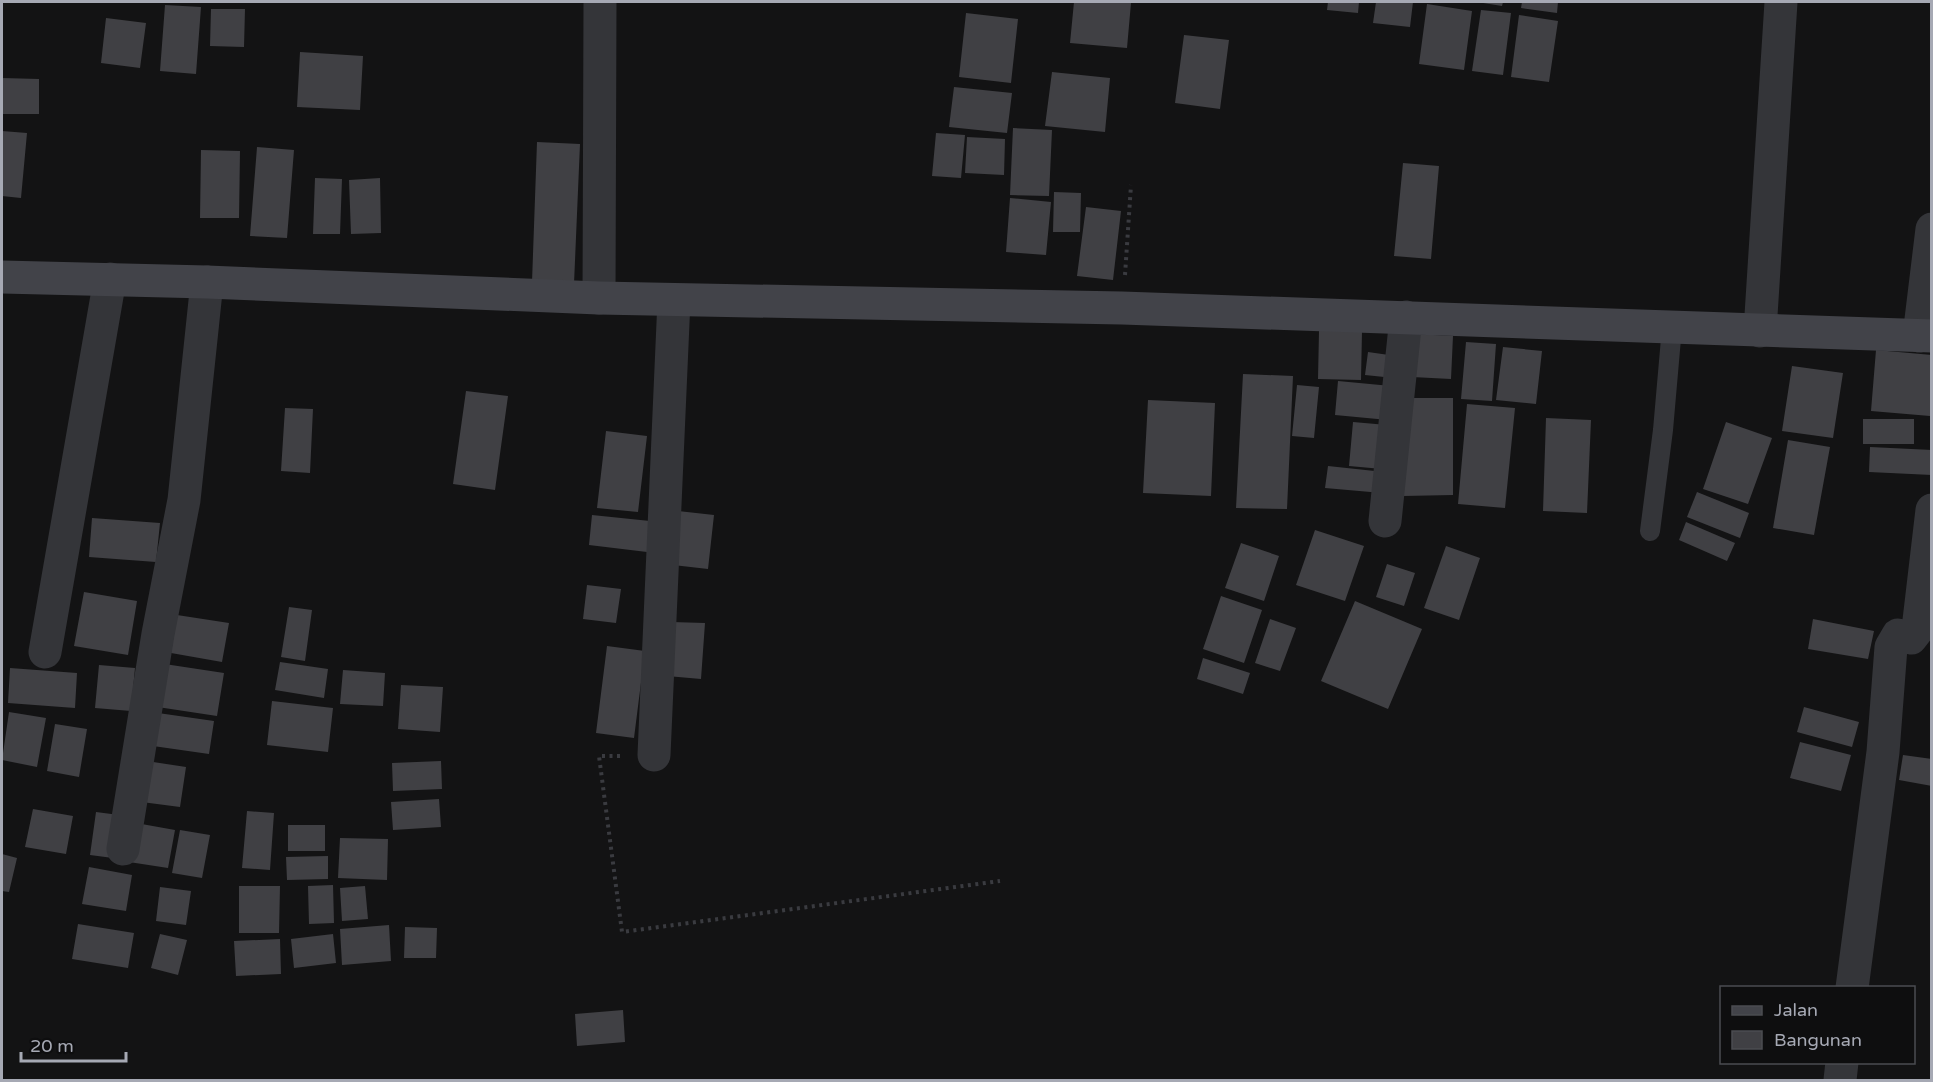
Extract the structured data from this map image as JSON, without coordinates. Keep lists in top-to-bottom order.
{
  "legend": ["Jalan", "Bangunan"],
  "scale_bar": "20 m"
}
